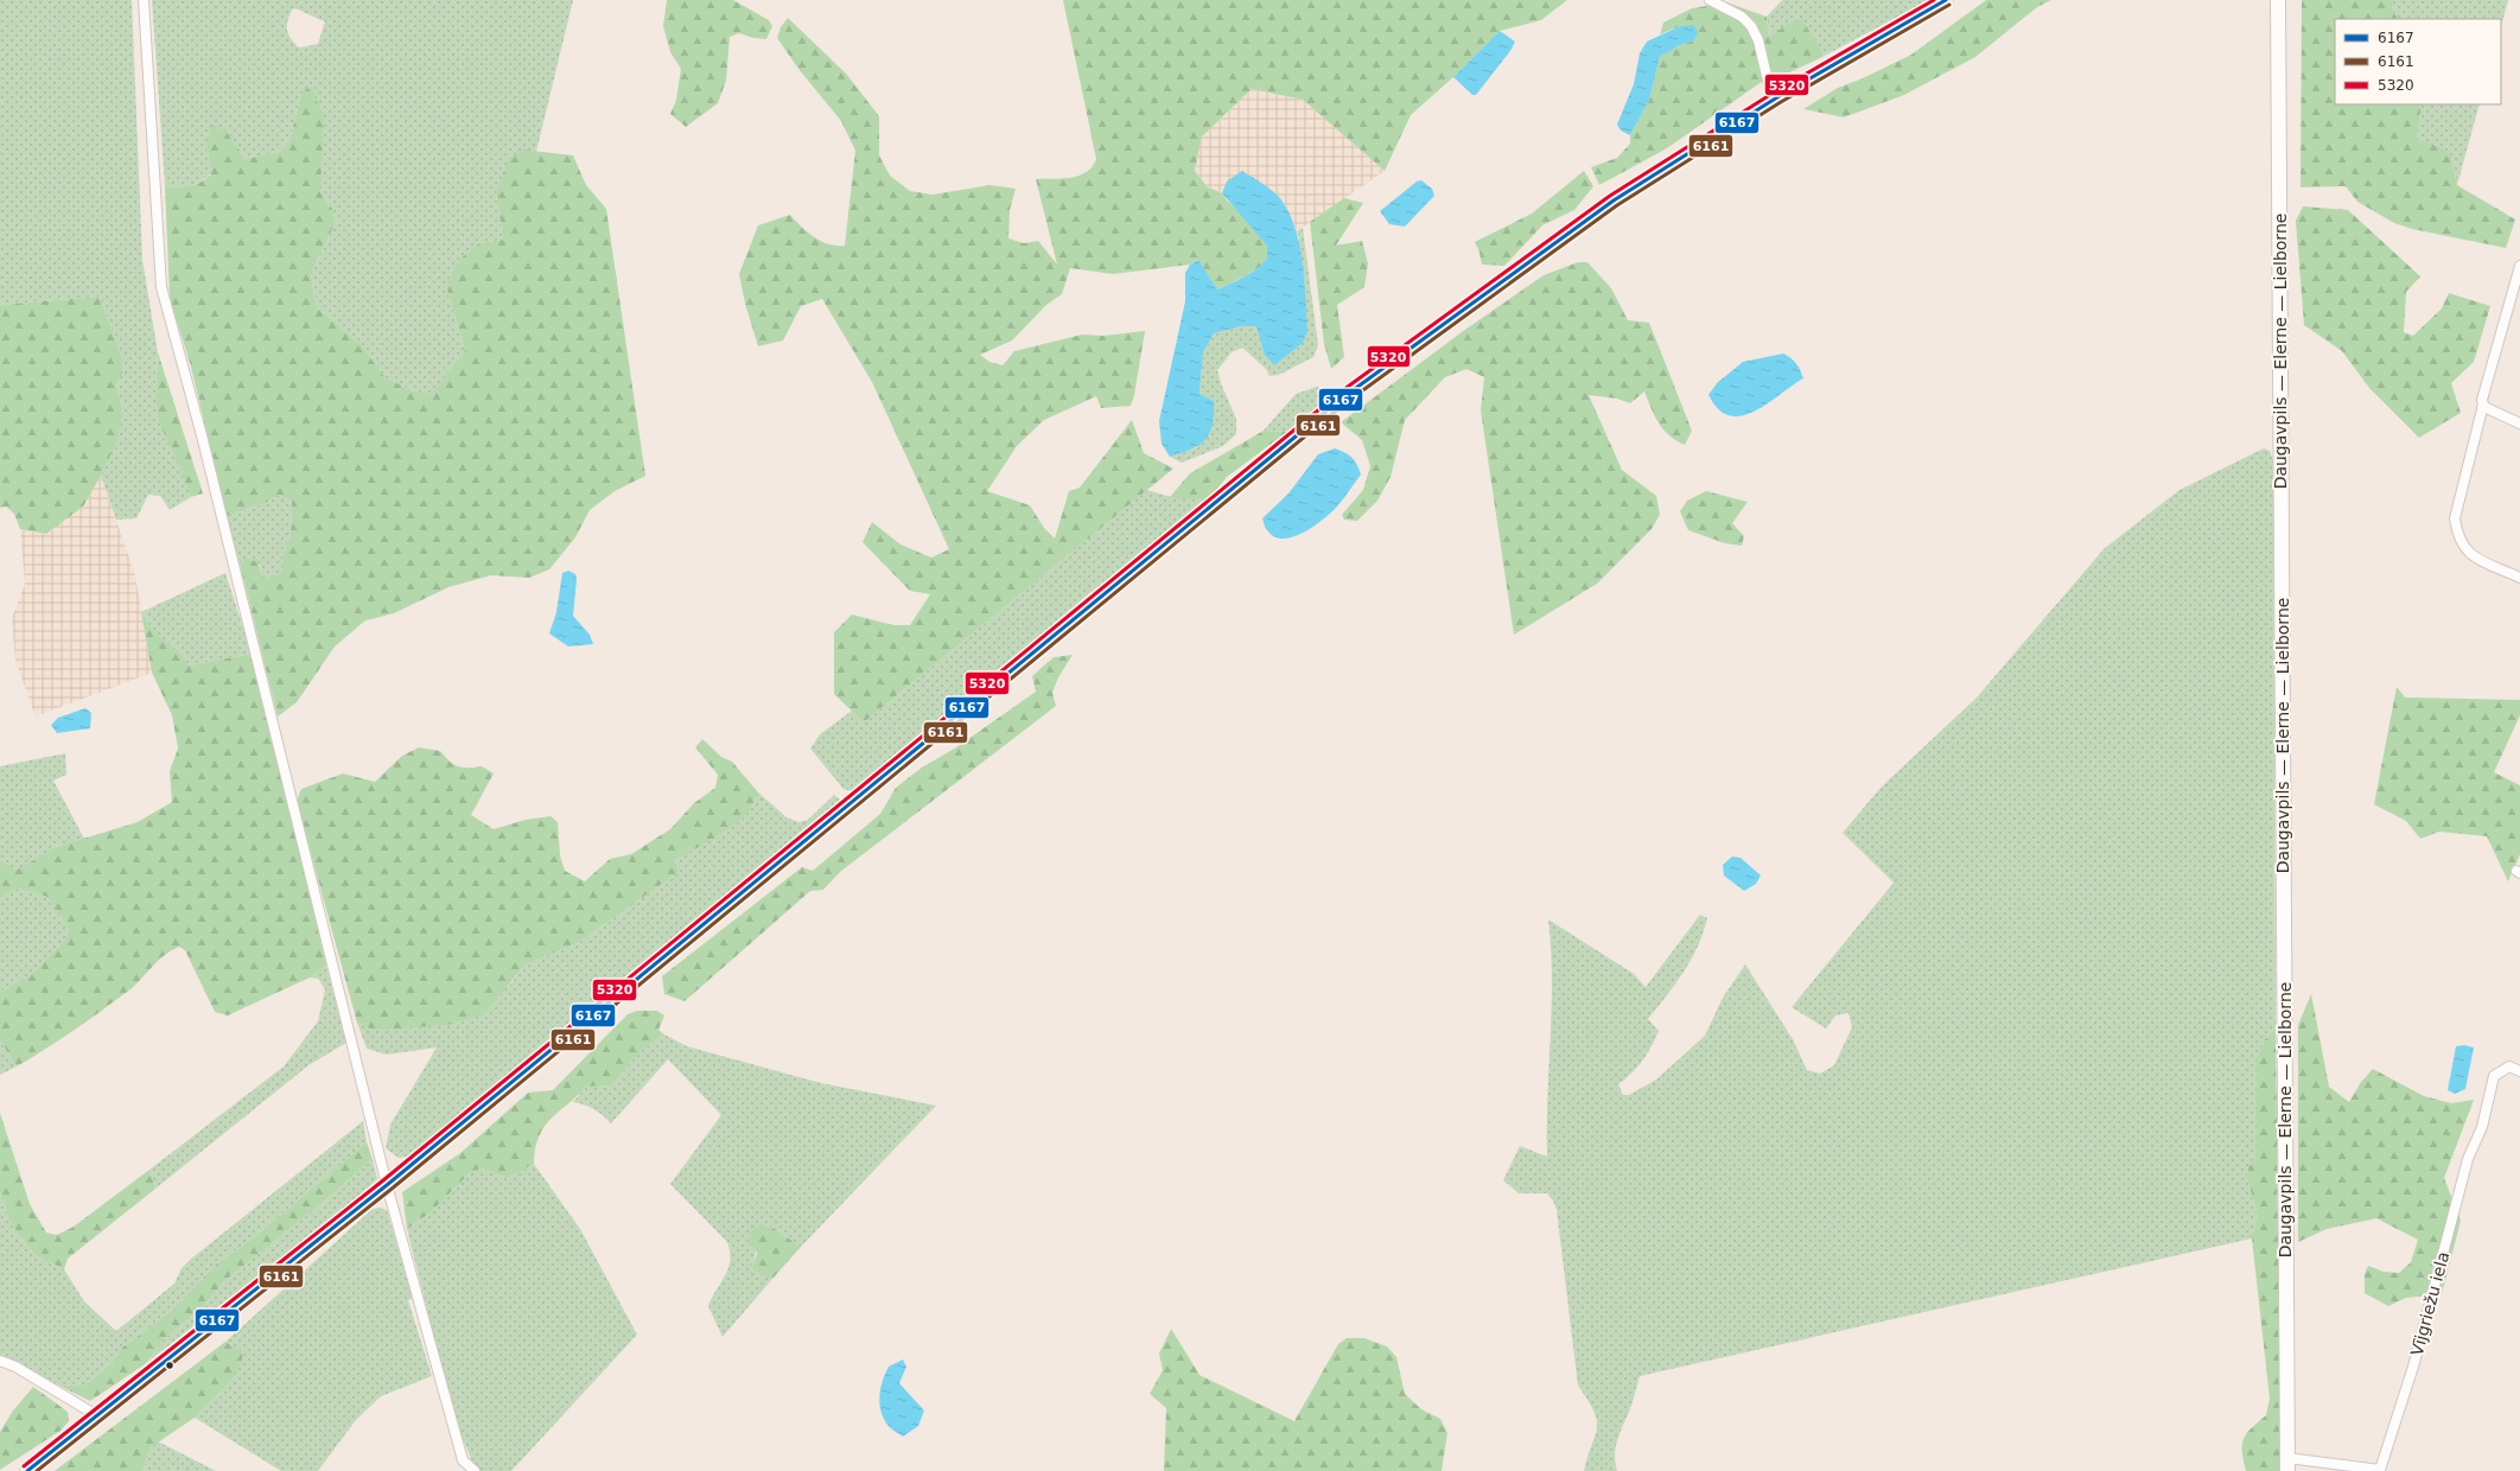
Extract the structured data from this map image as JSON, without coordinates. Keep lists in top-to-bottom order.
{
  "streets": {
    "main road": ["Daugavpils — Elerne — Lielborne"],
    "street": ["Vījgriežu iela"]
  },
  "crossings": [
    ["Daugavpils — Elerne — Lielborne", "Vījgriežu iela"]
  ],
  "lines": ["transit line 6167", "transit line 5320", "transit line 6161"],
  "legend": ["6167", "6161", "5320"]
}
